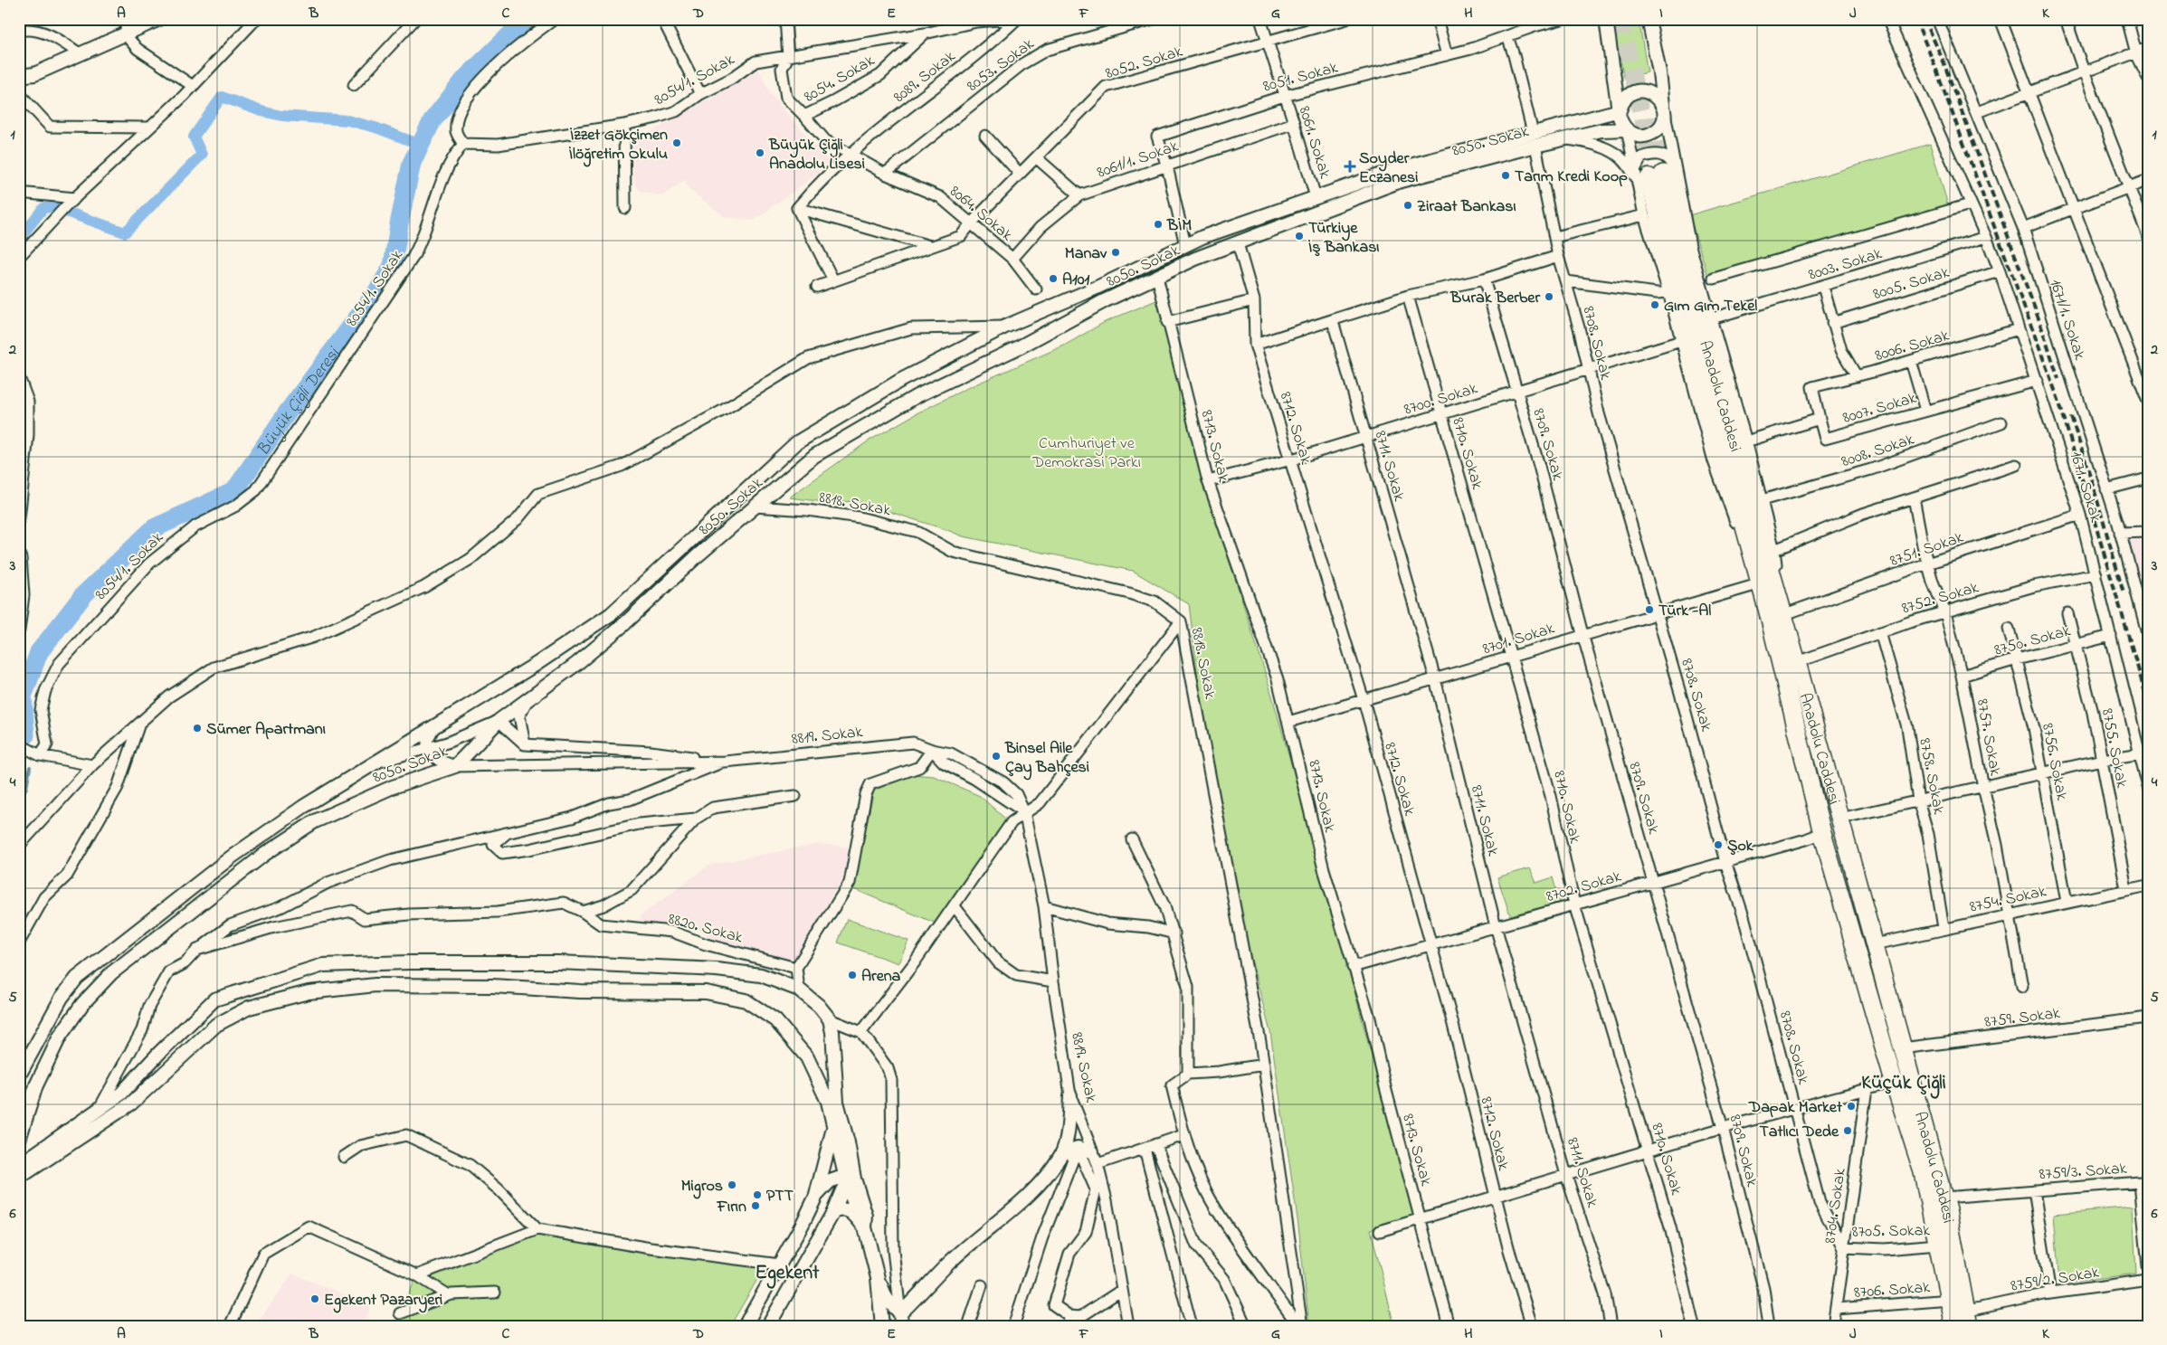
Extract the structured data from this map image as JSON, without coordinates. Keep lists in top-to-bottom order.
{
  "streets": {
    "highway": ["Anadolu Caddesi"],
    "street": [
      "8052. Sokak",
      "8053. Sokak",
      "8089. Sokak",
      "8051. Sokak",
      "8054. Sokak",
      "8054/1. Sokak",
      "8050. Sokak",
      "8061. Sokak",
      "8061/1. Sokak",
      "8064. Sokak",
      "8003. Sokak",
      "8005. Sokak",
      "1671/1. Sokak",
      "8708. Sokak",
      "8006. Sokak",
      "8700. Sokak",
      "8007. Sokak",
      "8712. Sokak",
      "8709. Sokak",
      "8713. Sokak",
      "8008. Sokak",
      "8710. Sokak",
      "8711. Sokak",
      "1671. Sokak",
      "8818. Sokak",
      "8751. Sokak",
      "8752. Sokak",
      "8701. Sokak",
      "8750. Sokak",
      "8819. Sokak",
      "8757. Sokak",
      "8755. Sokak",
      "8756. Sokak",
      "8758. Sokak",
      "8702. Sokak",
      "8754. Sokak",
      "8820. Sokak",
      "8759. Sokak",
      "8759/3. Sokak",
      "8704. Sokak",
      "8705. Sokak",
      "8759/2. Sokak",
      "8706. Sokak"
    ]
  },
  "crossings": [
    ["8052. Sokak", "8061. Sokak"],
    ["8052. Sokak", "8064. Sokak"],
    ["8053. Sokak", "8064. Sokak"],
    ["8089. Sokak", "8064. Sokak"],
    ["8051. Sokak", "8050. Sokak"],
    ["8051. Sokak", "8061. Sokak"],
    ["8051. Sokak", "8061/1. Sokak"],
    ["8054. Sokak", "8054/1. Sokak"],
    ["8054. Sokak", "8064. Sokak"],
    ["8054/1. Sokak", "8064. Sokak"],
    ["8050. Sokak", "8061. Sokak"],
    ["8050. Sokak", "8708. Sokak"],
    ["8050. Sokak", "8712. Sokak"],
    ["8050. Sokak", "8713. Sokak"],
    ["8050. Sokak", "8818. Sokak"],
    ["8061. Sokak", "8061/1. Sokak"],
    ["8061/1. Sokak", "8064. Sokak"],
    ["8003. Sokak", "1671. Sokak"],
    ["8005. Sokak", "1671. Sokak"],
    ["8708. Sokak", "8700. Sokak"],
    ["8708. Sokak", "8701. Sokak"],
    ["8708. Sokak", "8702. Sokak"],
    ["8708. Sokak", "8704. Sokak"],
    ["8708. Sokak", "8705. Sokak"],
    ["8006. Sokak", "8007. Sokak"],
    ["8006. Sokak", "1671. Sokak"],
    ["Anadolu Caddesi", "8751. Sokak"],
    ["Anadolu Caddesi", "8752. Sokak"],
    ["Anadolu Caddesi", "8702. Sokak"],
    ["Anadolu Caddesi", "8754. Sokak"],
    ["Anadolu Caddesi", "8759. Sokak"],
    ["Anadolu Caddesi", "8759/3. Sokak"],
    ["Anadolu Caddesi", "8705. Sokak"],
    ["Anadolu Caddesi", "8759/2. Sokak"],
    ["Anadolu Caddesi", "8706. Sokak"],
    ["8700. Sokak", "8712. Sokak"],
    ["8700. Sokak", "8709. Sokak"],
    ["8700. Sokak", "8713. Sokak"],
    ["8700. Sokak", "8710. Sokak"],
    ["8700. Sokak", "8711. Sokak"],
    ["8007. Sokak", "1671. Sokak"],
    ["8712. Sokak", "8701. Sokak"],
    ["8712. Sokak", "8702. Sokak"],
    ["8709. Sokak", "8701. Sokak"],
    ["8709. Sokak", "8702. Sokak"],
    ["8713. Sokak", "8701. Sokak"],
    ["8713. Sokak", "8702. Sokak"],
    ["8710. Sokak", "8701. Sokak"],
    ["8710. Sokak", "8702. Sokak"],
    ["8711. Sokak", "8701. Sokak"],
    ["8711. Sokak", "8702. Sokak"],
    ["1671. Sokak", "8751. Sokak"],
    ["1671. Sokak", "8752. Sokak"],
    ["1671. Sokak", "8750. Sokak"],
    ["8751. Sokak", "8757. Sokak"],
    ["8752. Sokak", "8757. Sokak"],
    ["8752. Sokak", "8758. Sokak"],
    ["8750. Sokak", "8757. Sokak"],
    ["8750. Sokak", "8755. Sokak"],
    ["8750. Sokak", "8756. Sokak"],
    ["8757. Sokak", "8754. Sokak"],
    ["8755. Sokak", "8754. Sokak"],
    ["8756. Sokak", "8754. Sokak"],
    ["8758. Sokak", "8754. Sokak"],
    ["8704. Sokak", "8705. Sokak"],
    ["8704. Sokak", "8706. Sokak"]
  ],
  "districts": ["Küçük Çiğli", "Egekent"],
  "water": ["Büyük Çiğli Deresi"],
  "parks": ["Cumhuriyet ve Demokrasi Parkı"],
  "places": {
    "other": [
      "İzzet Gökçimen İlöğretim Okulu",
      "Büyük Çiğli Anadolu Lisesi",
      "Tarım Kredi Koop",
      "Ziraat Bankası",
      "BİM",
      "Türkiye İş Bankası",
      "Manav",
      "A101",
      "Burak Berber",
      "Gım Gım Tekel",
      "Türk -Al",
      "Sümer Apartmanı",
      "Binsel Aile Çay Bahçesi",
      "Şok",
      "Arena",
      "Dapak Market",
      "Tatlıcı Dede",
      "Migros",
      "PTT",
      "Fırın",
      "Egekent Pazaryeri"
    ],
    "health": ["Soyder Eczanesi"]
  },
  "grid": {
    "columns": [
      "A",
      "B",
      "C",
      "D",
      "E",
      "F",
      "G",
      "H",
      "I",
      "J",
      "K"
    ],
    "rows": [
      "1",
      "2",
      "3",
      "4",
      "5",
      "6"
    ]
  }
}
